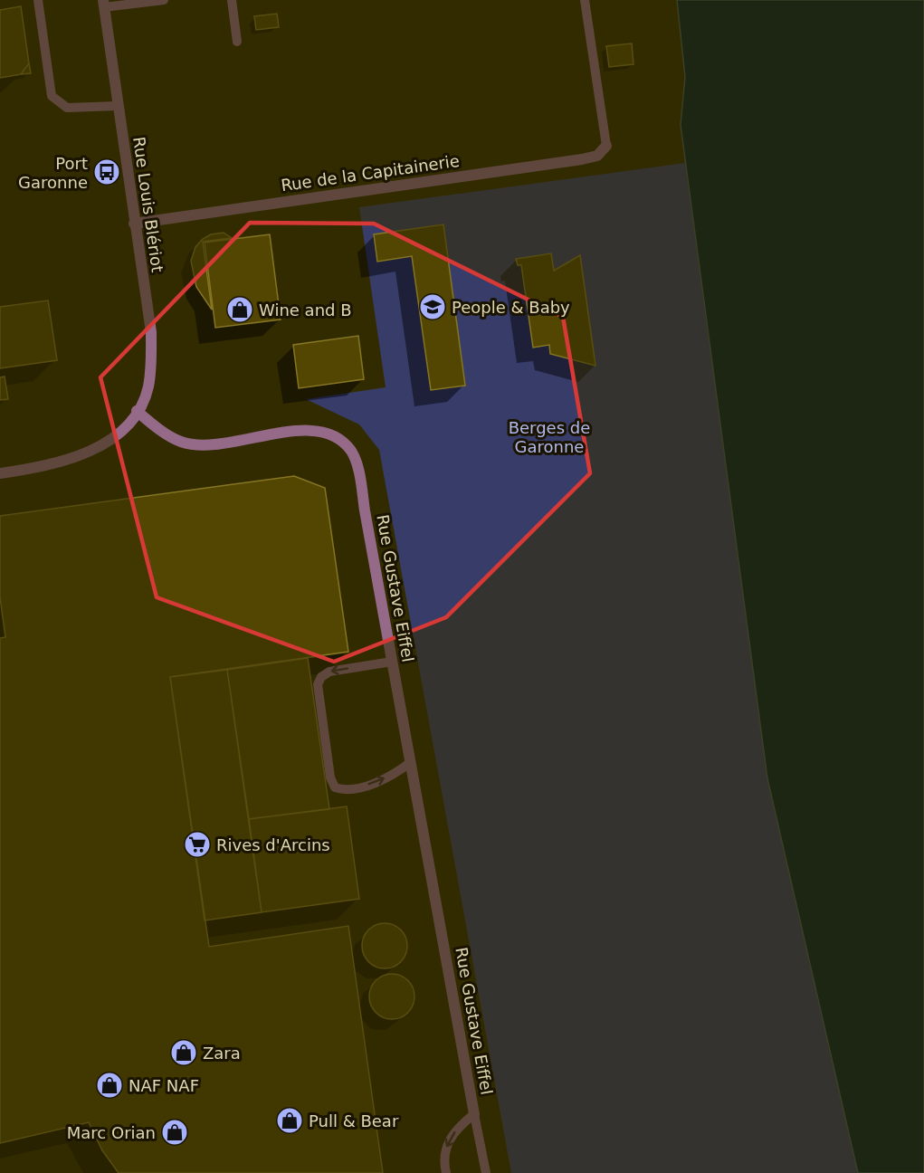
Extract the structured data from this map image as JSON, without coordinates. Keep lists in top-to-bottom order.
{
  "streets": {
    "street": ["Rue de la Capitainerie", "Rue Louis Blériot", "Rue Gustave Eiffel"]
  },
  "crossings": [
    ["Rue de la Capitainerie", "Rue Louis Blériot"],
    ["Rue Louis Blériot", "Rue Gustave Eiffel"]
  ],
  "parks": ["Berges de Garonne"],
  "places": {
    "bus stop": ["Port Garonne"],
    "school or university": ["People & Baby"],
    "shop": [
      "Wine and B",
      "Zara",
      "NAF NAF",
      "Pull & Bear",
      "Marc Orian"
    ],
    "supermarket": ["Rives d'Arcins"]
  }
}
